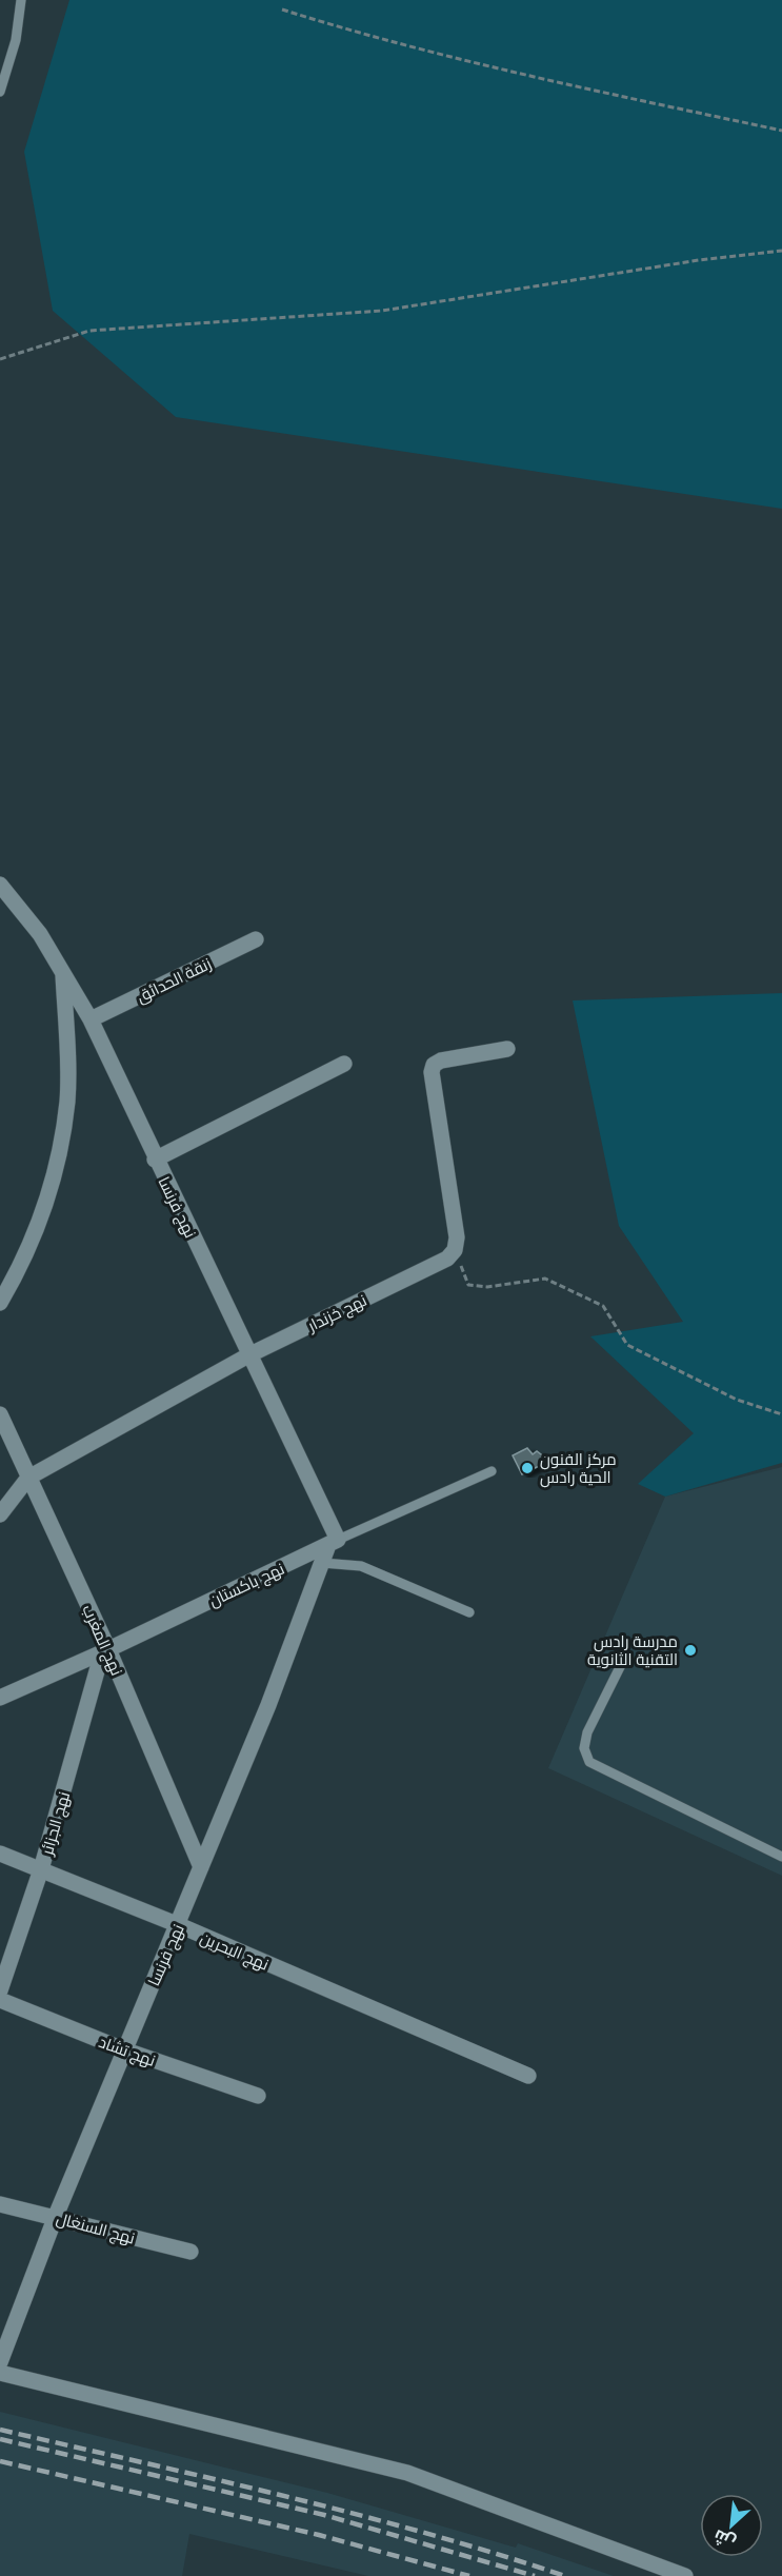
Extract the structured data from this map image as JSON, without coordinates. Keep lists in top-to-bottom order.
{
  "streets": {
    "street": [
      "زنقة الحدائق",
      "نهج فرنسا",
      "نهج خزندار",
      "نهج باكستان",
      "نهج المغرب",
      "نهج الجزائر",
      "نهج البحرين",
      "نهج تشاد",
      "نهج السنغال"
    ]
  },
  "crossings": [
    ["زنقة الحدائق", "نهج فرنسا"],
    ["نهج فرنسا", "نهج خزندار"],
    ["نهج فرنسا", "نهج باكستان"],
    ["نهج فرنسا", "نهج المغرب"],
    ["نهج فرنسا", "نهج البحرين"],
    ["نهج فرنسا", "نهج تشاد"],
    ["نهج فرنسا", "نهج السنغال"],
    ["نهج خزندار", "نهج المغرب"],
    ["نهج باكستان", "نهج المغرب"],
    ["نهج باكستان", "نهج الجزائر"],
    ["نهج المغرب", "نهج الجزائر"],
    ["نهج الجزائر", "نهج البحرين"]
  ],
  "places": ["مركز الفنون الحية رادس", "مدرسة رادس التقنية الثانوية"],
  "north": "bottom left"
}
